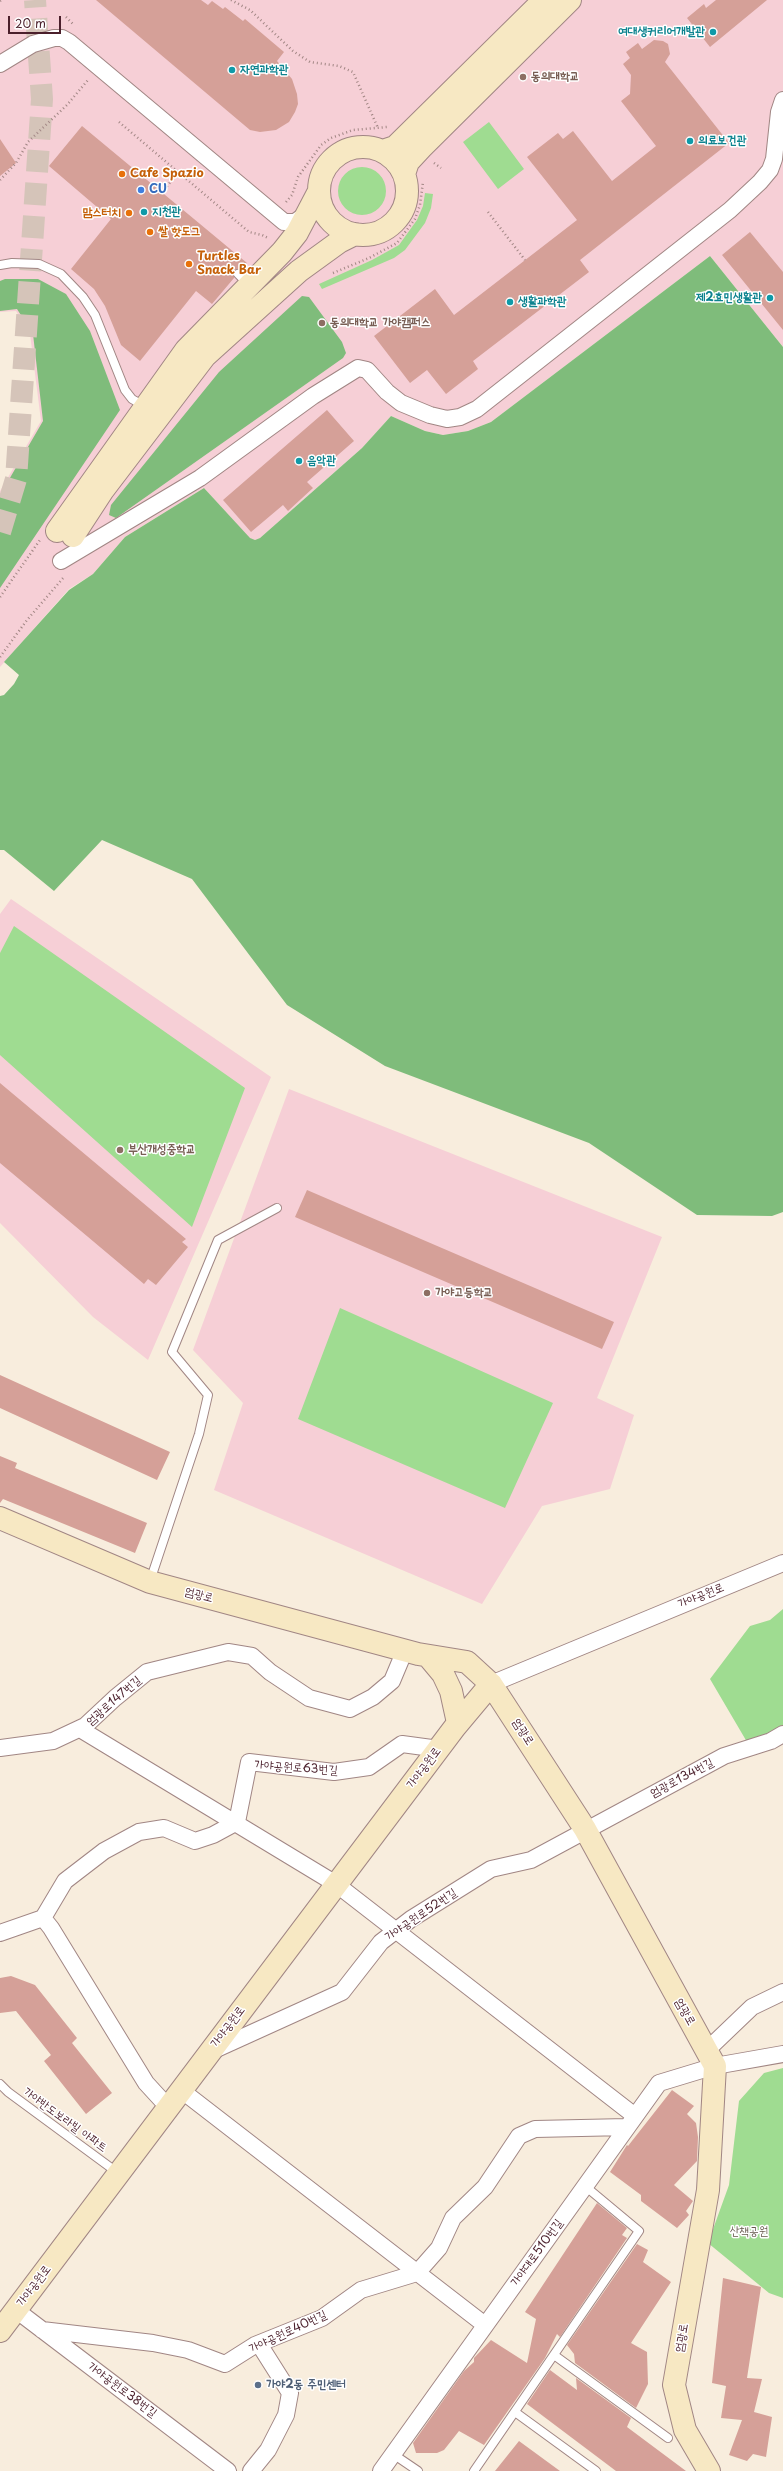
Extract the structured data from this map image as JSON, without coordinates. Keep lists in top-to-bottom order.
{
  "streets": {
    "main road": ["엄광로", "가야공원로"],
    "street": [
      "엄광로147번길",
      "가야공원로63번길",
      "엄광로134번길",
      "가야공원로52번길",
      "가야대로510번길",
      "가야공원로40번길",
      "가야공원로38번길"
    ],
    "lane": ["가야반도보라빌 아파트"]
  },
  "crossings": [
    ["엄광로", "가야공원로"],
    ["엄광로", "엄광로147번길"],
    ["엄광로", "엄광로134번길"],
    ["엄광로", "가야공원로52번길"],
    ["엄광로", "가야대로510번길"],
    ["가야공원로", "가야공원로63번길"],
    ["가야공원로", "가야공원로52번길"],
    ["가야공원로", "가야반도보라빌 아파트"],
    ["가야공원로", "가야공원로38번길"],
    ["엄광로134번길", "가야공원로52번길"],
    ["가야공원로40번길", "가야공원로38번길"]
  ],
  "parks": ["산책공원"],
  "places": [
    "여대생커리어개발관",
    "자연과학관",
    "동의대학교",
    "의료보건관",
    "Cafe Spazio",
    "CU",
    "지천관",
    "맘스터치",
    "쌀 핫도그",
    "Turtles Snack Bar",
    "제2효민생활관",
    "생활과학관",
    "동의대학교 가야캠퍼스",
    "음악관",
    "부산개성중학교",
    "가야고등학교",
    "가야2동 주민센터"
  ],
  "scale_bar": "20 m"
}
